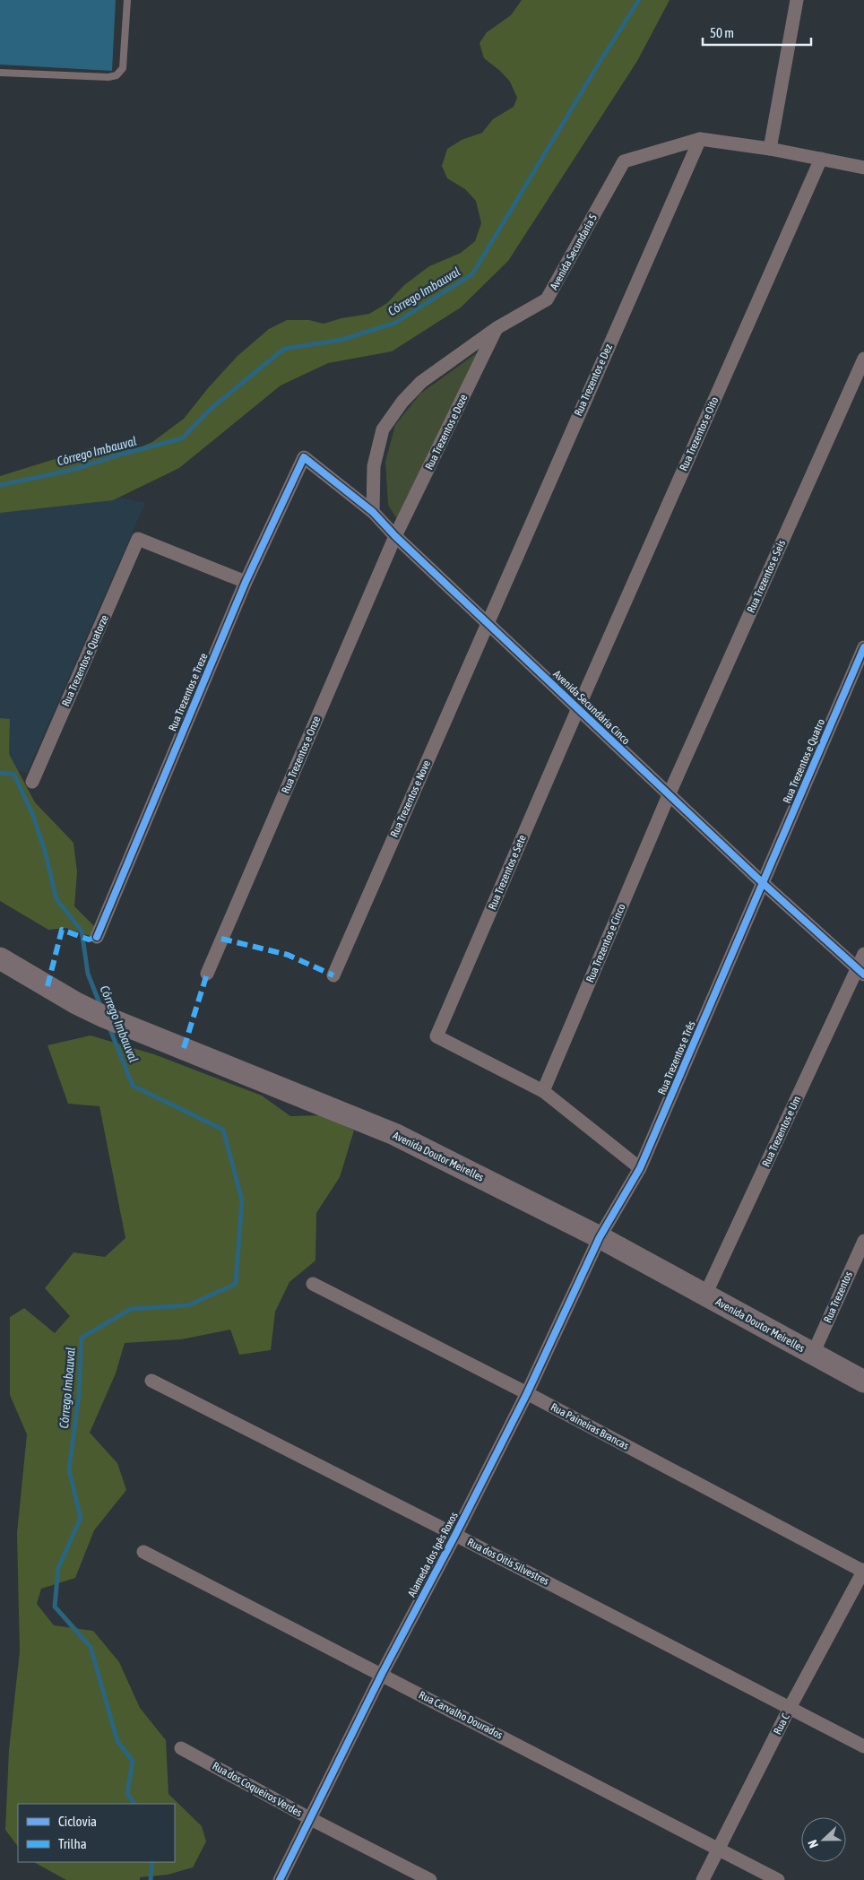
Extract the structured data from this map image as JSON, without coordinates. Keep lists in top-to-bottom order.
{
  "streets": {
    "main road": ["Avenida Doutor Meirelles"],
    "street": [
      "Avenida Secundaria 5",
      "Rua Trezentos e Dez",
      "Rua Trezentos e Doze",
      "Rua Trezentos e Oito",
      "Rua Trezentos e Seis",
      "Rua Trezentos e Quatorze",
      "Rua Trezentos e Treze",
      "Avenida Secundária Cinco",
      "Rua Trezentos e Onze",
      "Rua Trezentos e Quatro",
      "Rua Trezentos e Nove",
      "Rua Trezentos e Sete",
      "Rua Trezentos e Cinco",
      "Rua Trezentos e Três",
      "Rua Trezentos e Um",
      "Rua Trezentos",
      "Rua Paineiras Brancas",
      "Alameda dos Ipês Roxos",
      "Rua dos Oitis Silvestres",
      "Rua Carvalho Dourados",
      "Rua C",
      "Rua dos Coqueiros Verdes"
    ]
  },
  "crossings": [
    ["Avenida Secundaria 5", "Rua Trezentos e Dez"],
    ["Avenida Secundaria 5", "Rua Trezentos e Doze"],
    ["Avenida Secundaria 5", "Rua Trezentos e Oito"],
    ["Avenida Secundaria 5", "Avenida Secundária Cinco"],
    ["Rua Trezentos e Dez", "Avenida Secundária Cinco"],
    ["Rua Trezentos e Dez", "Rua Trezentos e Nove"],
    ["Rua Trezentos e Doze", "Avenida Secundária Cinco"],
    ["Rua Trezentos e Doze", "Rua Trezentos e Onze"],
    ["Rua Trezentos e Oito", "Avenida Secundária Cinco"],
    ["Rua Trezentos e Oito", "Rua Trezentos e Sete"],
    ["Rua Trezentos e Seis", "Avenida Secundária Cinco"],
    ["Rua Trezentos e Seis", "Rua Trezentos e Cinco"],
    ["Rua Trezentos e Quatorze", "Rua Trezentos e Treze"],
    ["Rua Trezentos e Treze", "Avenida Secundária Cinco"],
    ["Avenida Secundária Cinco", "Rua Trezentos e Onze"],
    ["Avenida Secundária Cinco", "Rua Trezentos e Quatro"],
    ["Avenida Secundária Cinco", "Rua Trezentos e Nove"],
    ["Avenida Secundária Cinco", "Rua Trezentos e Sete"],
    ["Avenida Secundária Cinco", "Rua Trezentos e Cinco"],
    ["Avenida Secundária Cinco", "Rua Trezentos e Três"],
    ["Avenida Secundária Cinco", "Rua Trezentos e Um"],
    ["Rua Trezentos e Quatro", "Rua Trezentos e Três"],
    ["Rua Trezentos e Sete", "Rua Trezentos e Cinco"],
    ["Rua Trezentos e Três", "Avenida Doutor Meirelles"],
    ["Rua Trezentos e Três", "Alameda dos Ipês Roxos"],
    ["Rua Trezentos e Um", "Avenida Doutor Meirelles"],
    ["Avenida Doutor Meirelles", "Rua Trezentos"],
    ["Avenida Doutor Meirelles", "Alameda dos Ipês Roxos"],
    ["Rua Paineiras Brancas", "Alameda dos Ipês Roxos"],
    ["Rua Paineiras Brancas", "Rua C"],
    ["Alameda dos Ipês Roxos", "Rua dos Oitis Silvestres"],
    ["Alameda dos Ipês Roxos", "Rua Carvalho Dourados"],
    ["Alameda dos Ipês Roxos", "Rua dos Coqueiros Verdes"],
    ["Rua dos Oitis Silvestres", "Rua C"],
    ["Rua Carvalho Dourados", "Rua C"]
  ],
  "water": ["Córrego Imbauval"],
  "legend": ["Ciclovia", "Trilha"],
  "scale_bar": "50 m",
  "north": "left"
}
